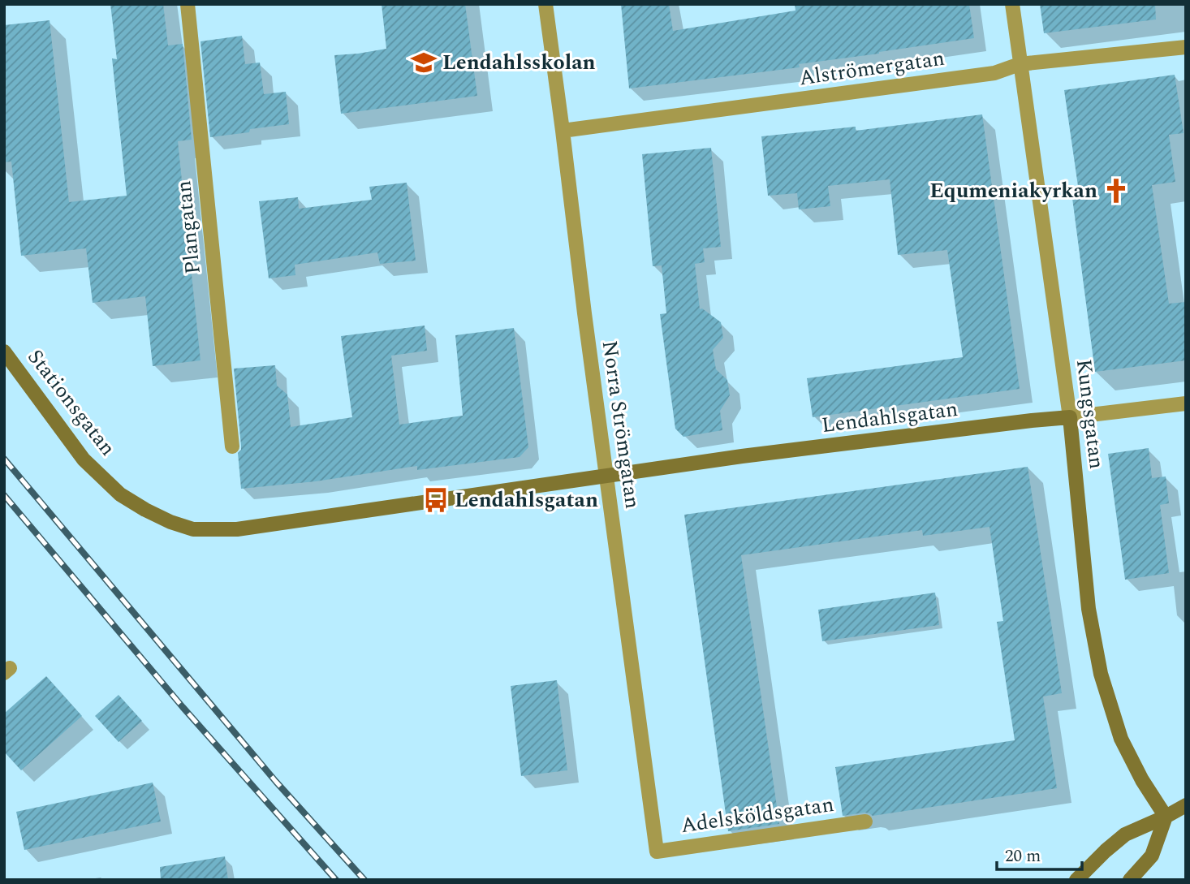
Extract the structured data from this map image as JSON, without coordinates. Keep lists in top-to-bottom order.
{
  "streets": {
    "street": [
      "Alströmergatan",
      "Plangatan",
      "Stationsgatan",
      "Kungsgatan",
      "Lendahlsgatan",
      "Norra Strömgatan",
      "Adelsköldsgatan"
    ]
  },
  "crossings": [
    ["Alströmergatan", "Kungsgatan"],
    ["Alströmergatan", "Norra Strömgatan"],
    ["Stationsgatan", "Lendahlsgatan"],
    ["Kungsgatan", "Lendahlsgatan"],
    ["Lendahlsgatan", "Norra Strömgatan"],
    ["Norra Strömgatan", "Adelsköldsgatan"]
  ],
  "places": {
    "school or university": ["Lendahlsskolan"],
    "church": ["Equmeniakyrkan"],
    "bus stop": ["Lendahlsgatan"]
  },
  "scale_bar": "20 m"
}
